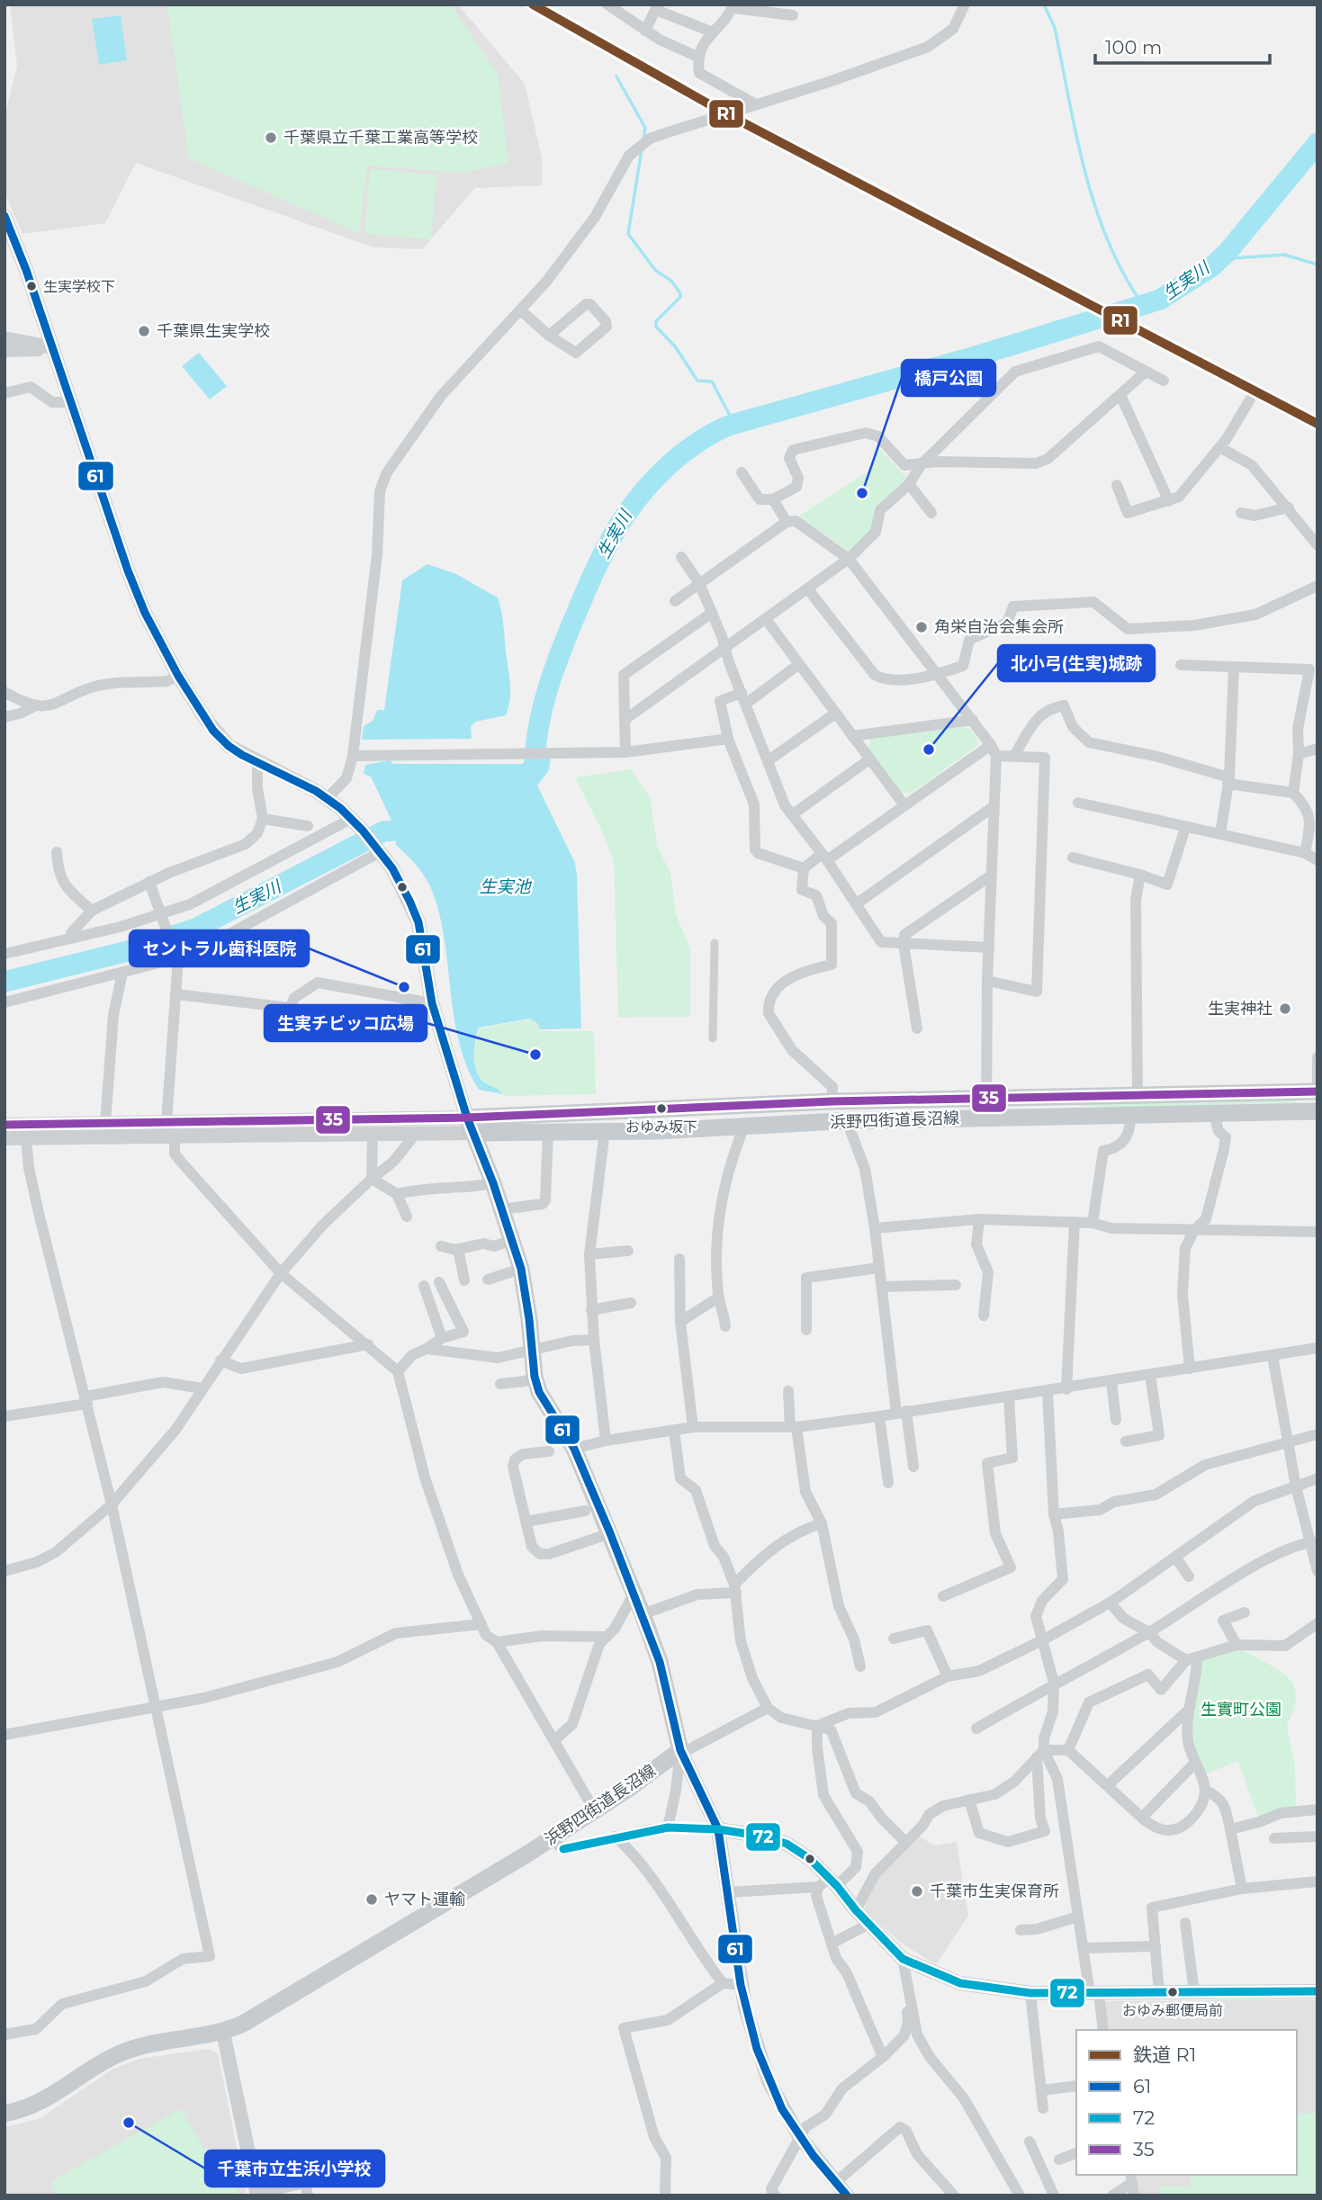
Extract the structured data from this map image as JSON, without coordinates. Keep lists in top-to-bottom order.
{
  "streets": {
    "main road": ["浜野四街道長沼線"]
  },
  "water": ["生実川", "生実池"],
  "parks": ["生實町公園"],
  "places": [
    "千葉県立千葉工業高等学校",
    "生実学校下",
    "千葉県生実学校",
    "橋戸公園",
    "角栄自治会集会所",
    "北小弓(生実)城跡",
    "セントラル歯科医院",
    "生実神社",
    "生実チビッコ広場",
    "おゆみ坂下",
    "千葉市生実保育所",
    "ヤマト運輸",
    "おゆみ郵便局前",
    "千葉市立生浜小学校"
  ],
  "lines": [
    "rail line R1",
    "transit line 61",
    "transit line 35",
    "transit line 72"
  ],
  "legend": [
    "鉄道 R1",
    "61",
    "72",
    "35"
  ],
  "scale_bar": "100 m"
}
